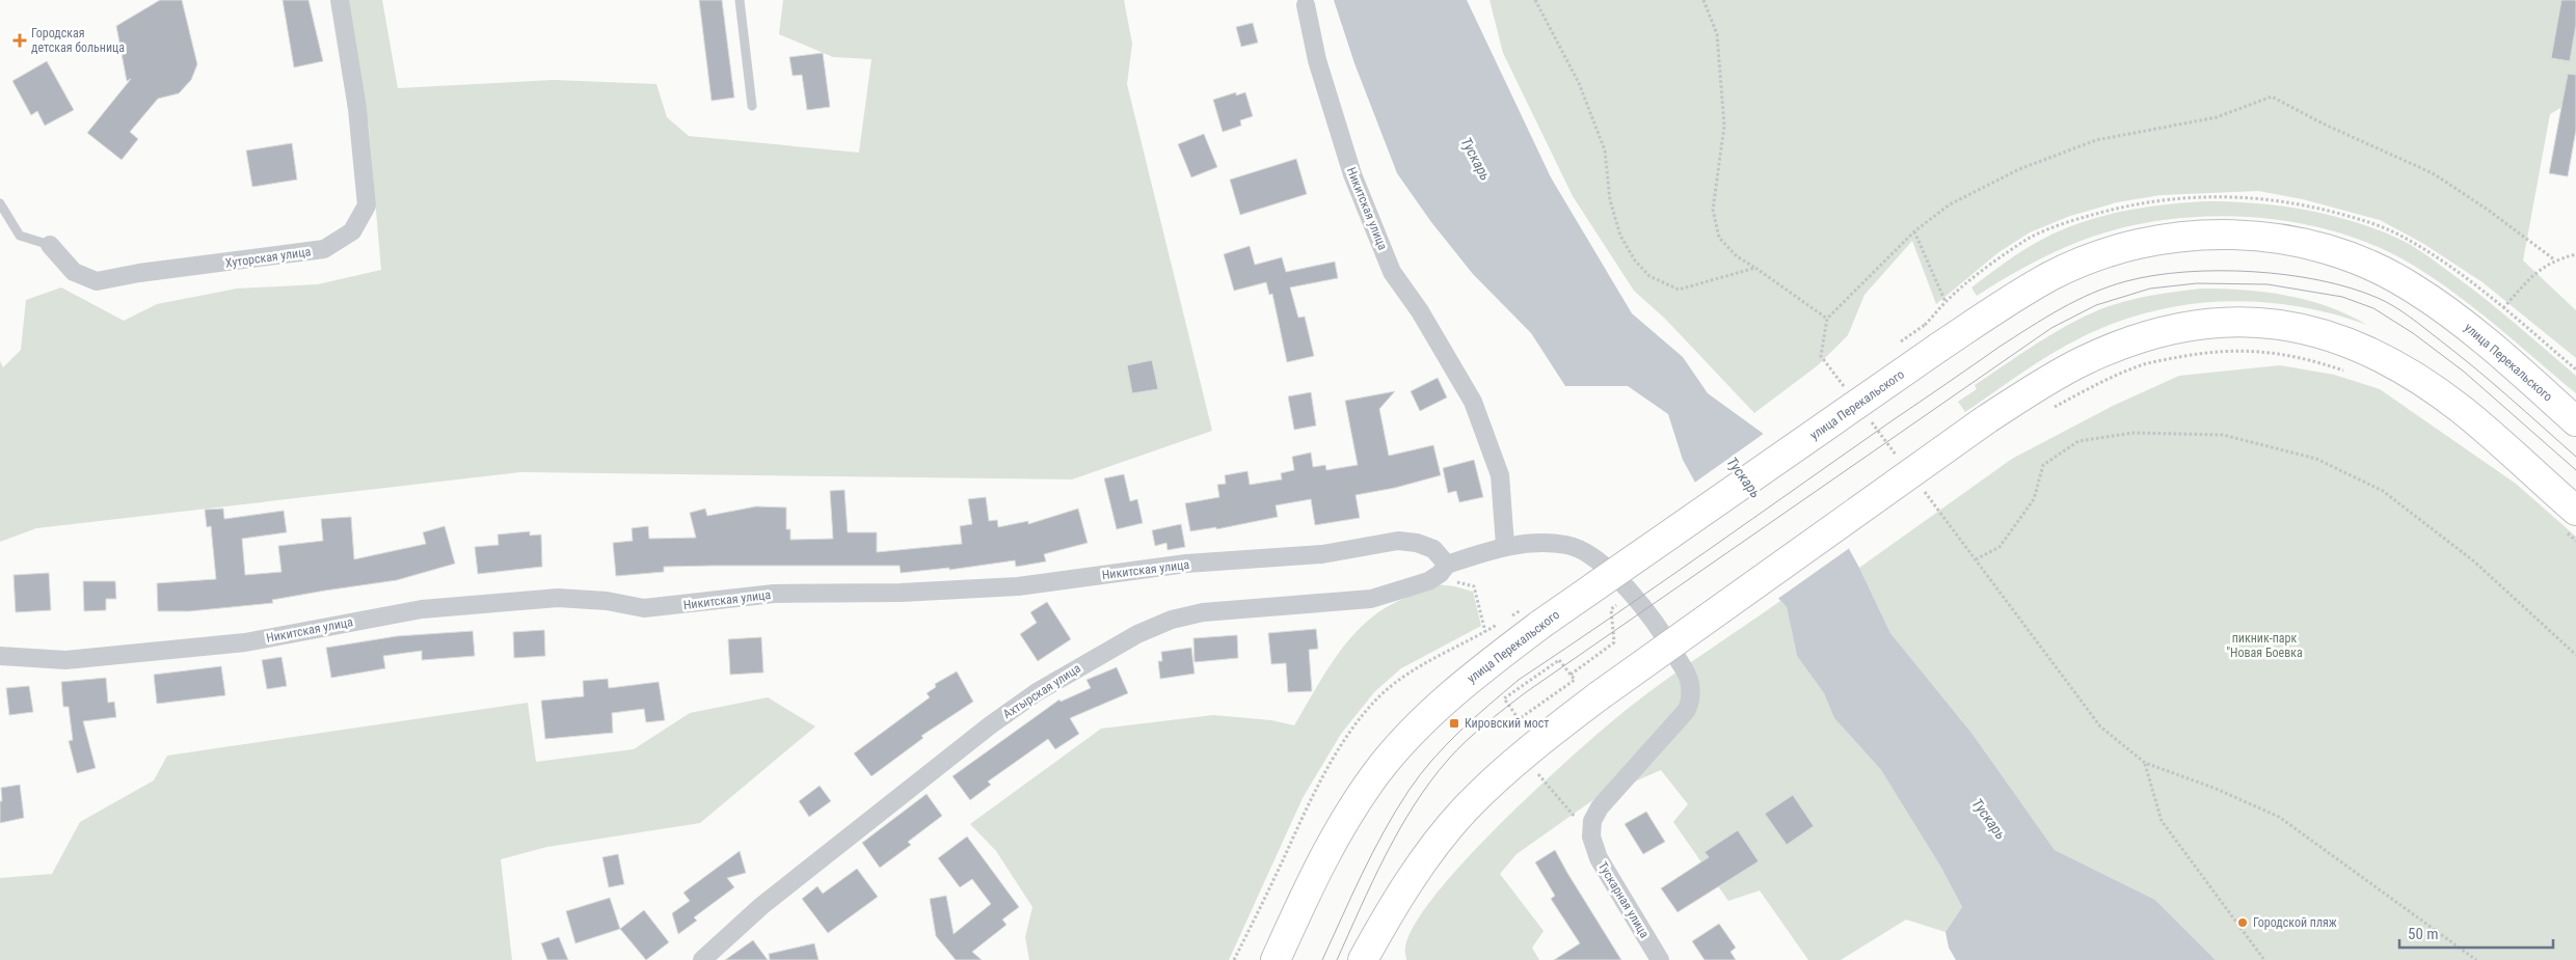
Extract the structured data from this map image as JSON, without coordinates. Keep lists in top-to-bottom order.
{
  "streets": {
    "main road": ["улица Перекальского"],
    "street": [
      "Никитская улица",
      "Хуторская улица",
      "Ахтырская улица",
      "Тускарная улица"
    ]
  },
  "crossings": [
    ["Никитская улица", "Ахтырская улица"]
  ],
  "water": ["Тускарь"],
  "parks": ["пикник-парк \"Новая Боевка"],
  "places": {
    "health": ["Городская детская больница"],
    "transit": ["Кировский мост"],
    "other": ["Городской пляж"]
  },
  "scale_bar": "50 m"
}
